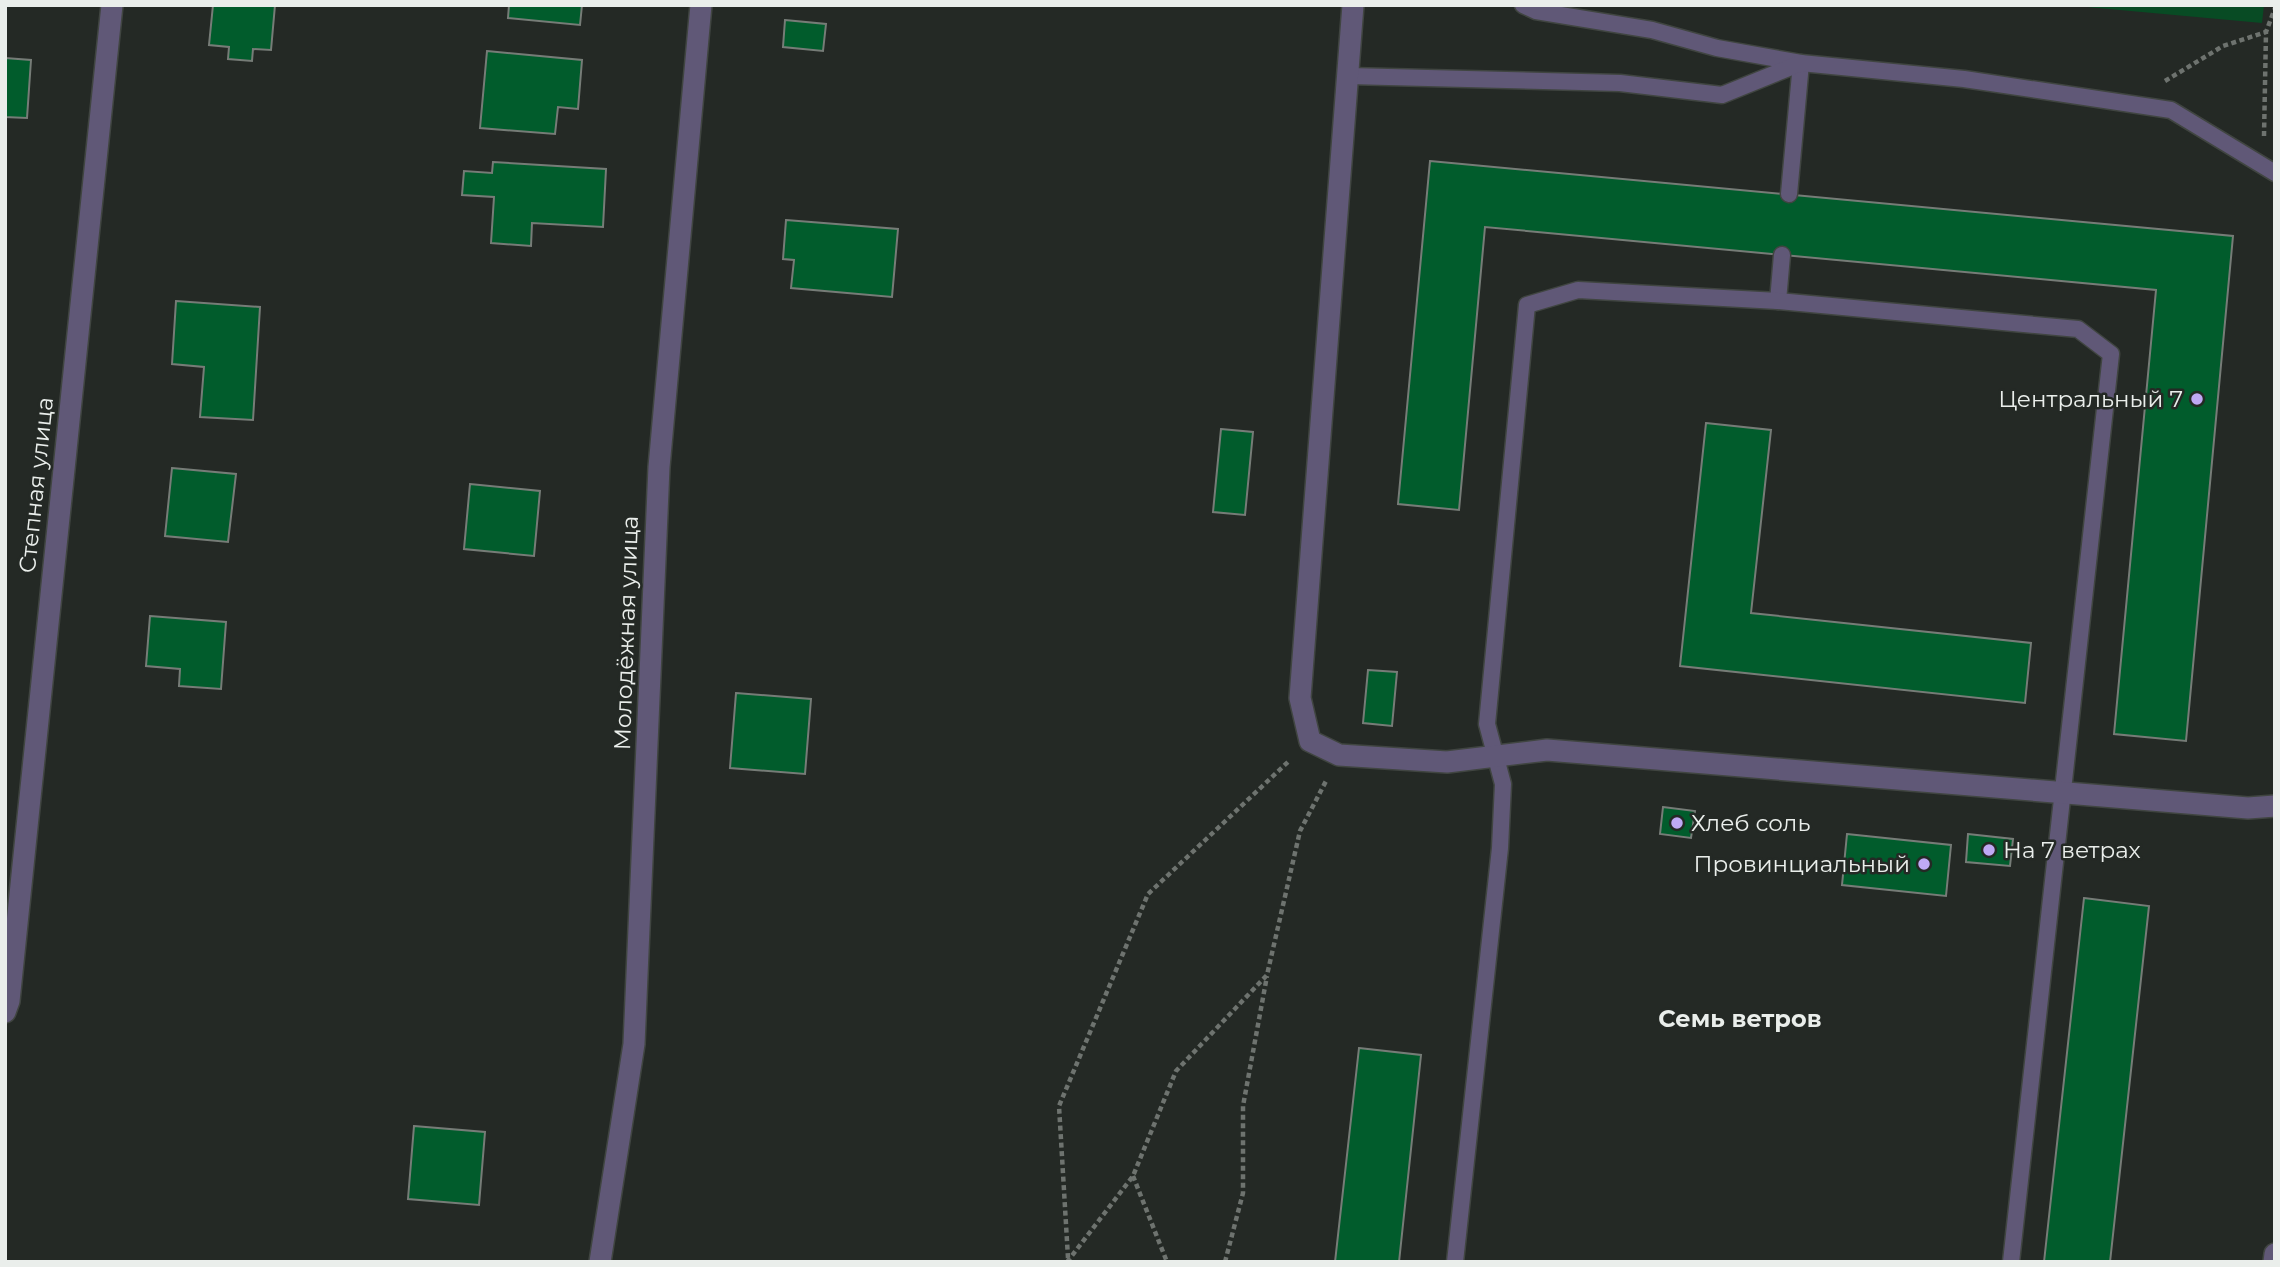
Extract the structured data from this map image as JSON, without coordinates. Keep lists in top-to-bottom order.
{
  "streets": {
    "street": ["Степная улица", "Молодёжная улица"]
  },
  "districts": ["Семь ветров"],
  "places": [
    "Центральный 7",
    "Хлеб соль",
    "На 7 ветрах",
    "Провинциальный"
  ]
}
